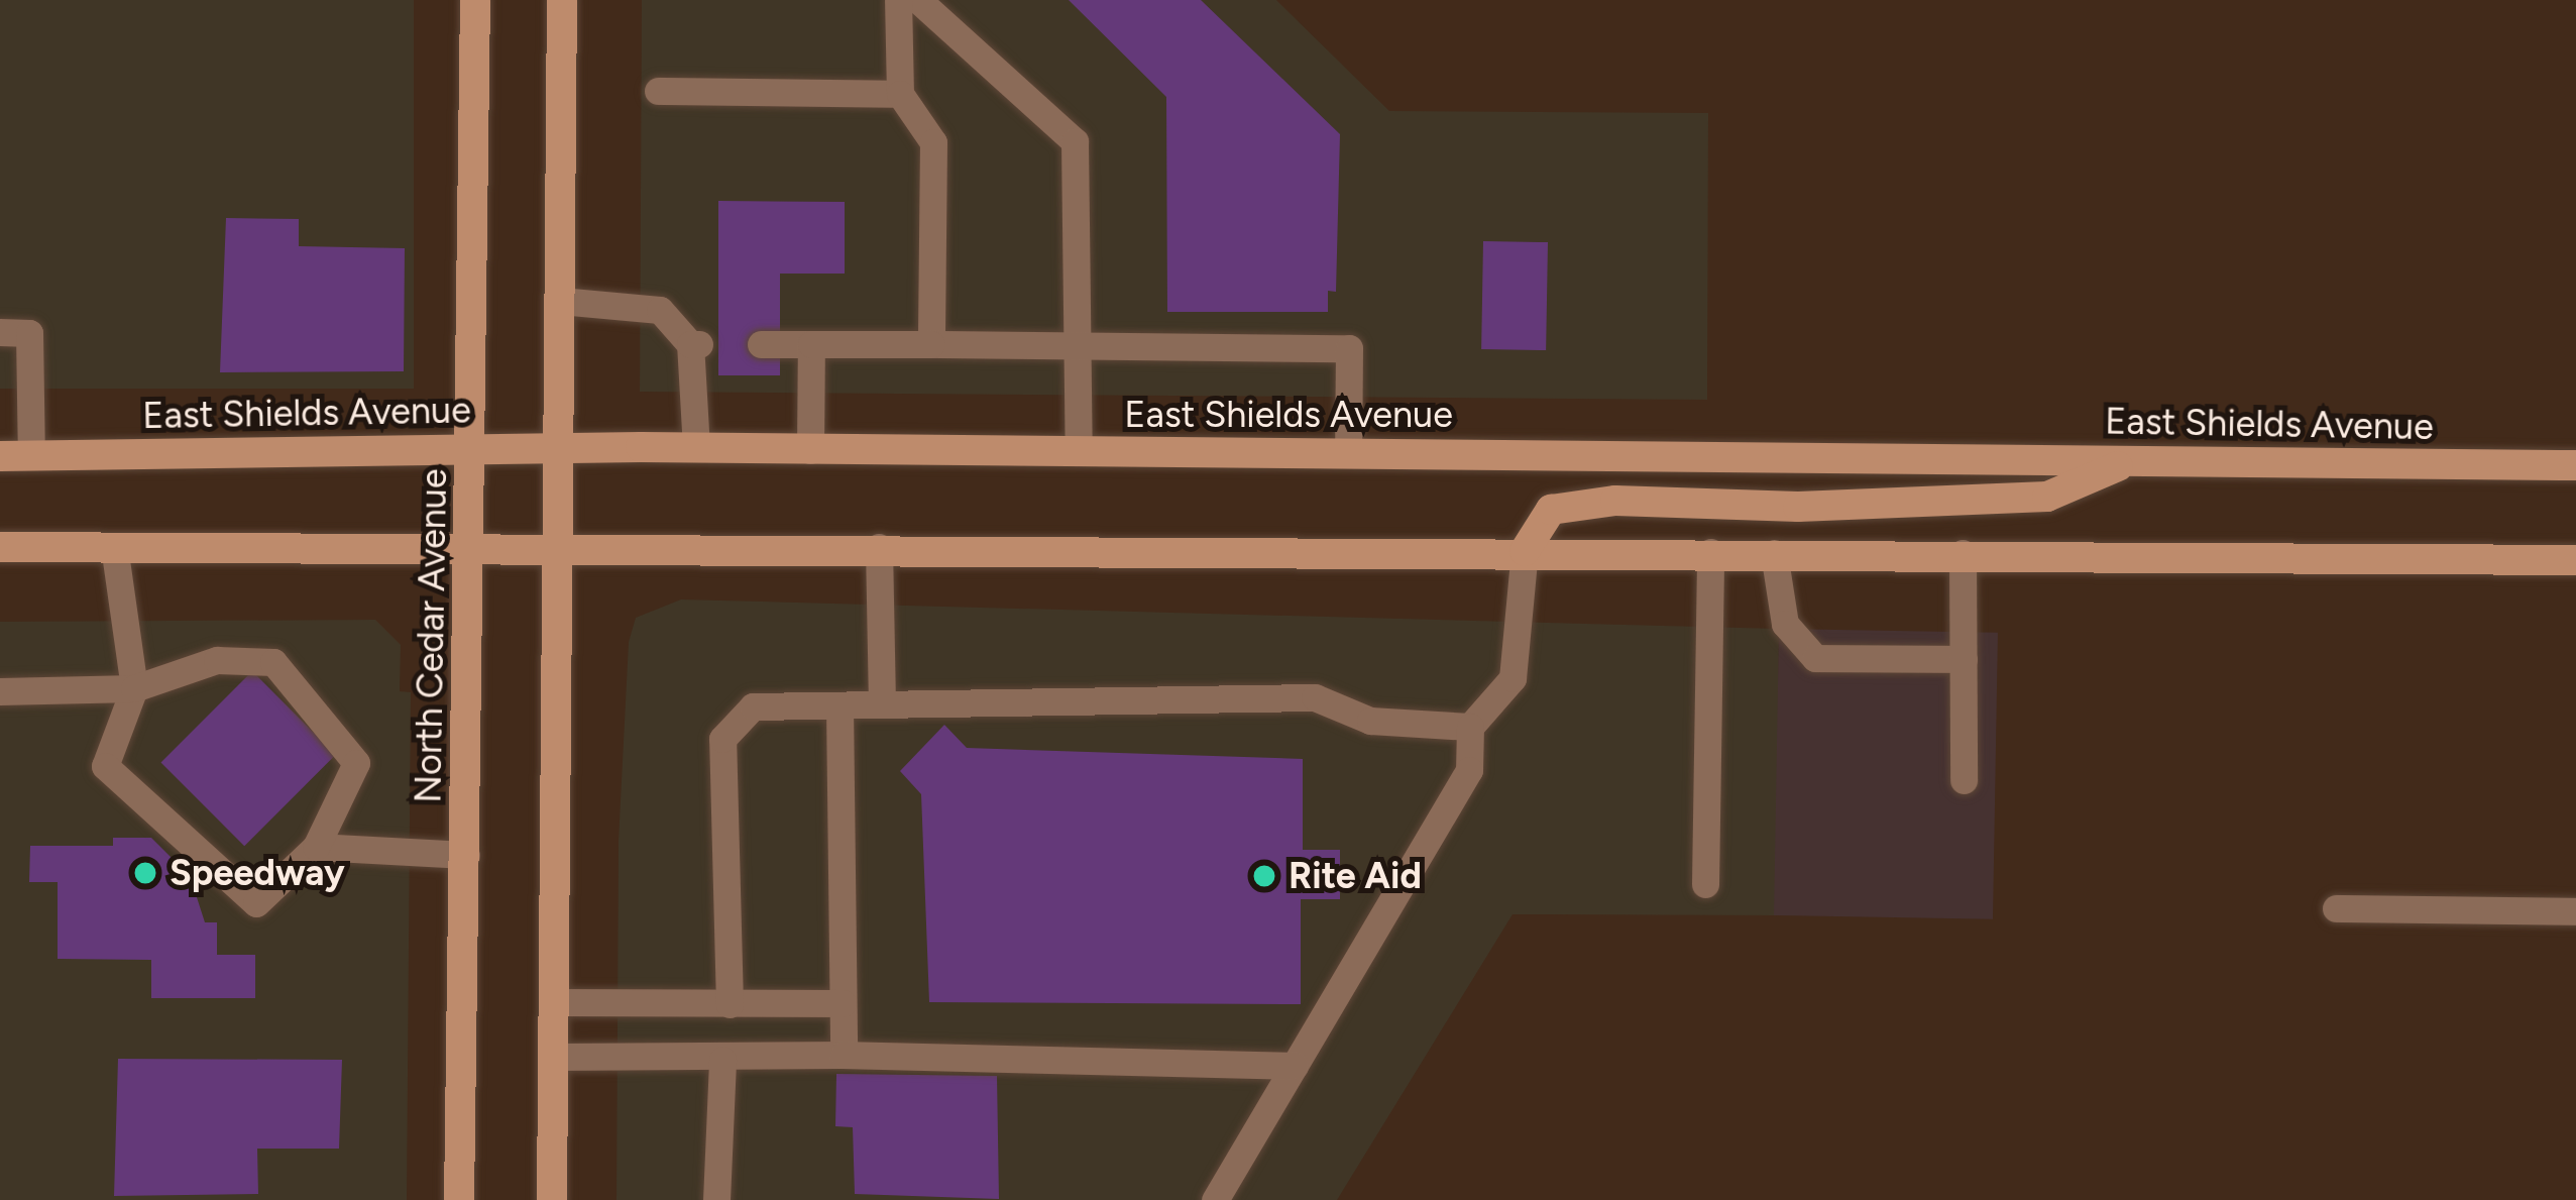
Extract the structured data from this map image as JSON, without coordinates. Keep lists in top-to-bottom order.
{
  "streets": {
    "main road": ["East Shields Avenue", "North Cedar Avenue"]
  },
  "crossings": [
    ["East Shields Avenue", "North Cedar Avenue"]
  ],
  "places": ["Speedway", "Rite Aid"]
}
